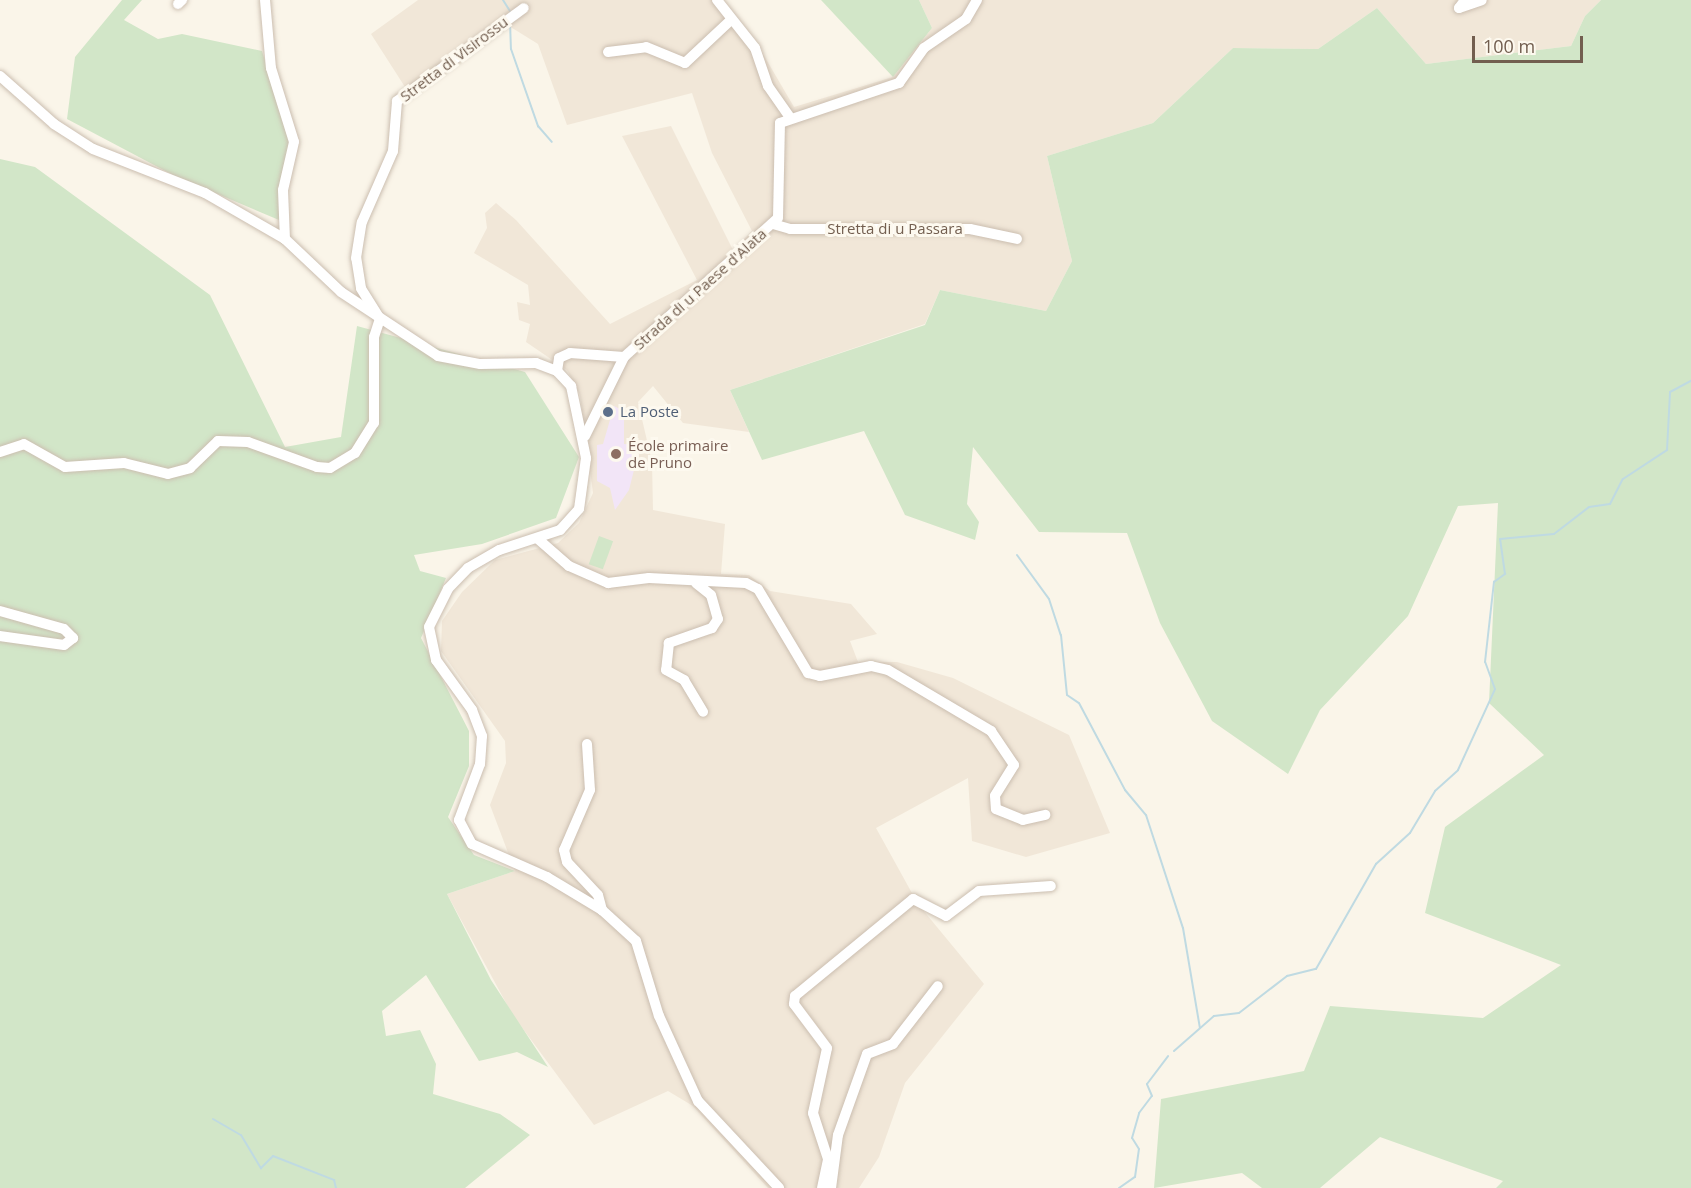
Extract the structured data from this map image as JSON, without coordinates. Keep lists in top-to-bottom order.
{
  "streets": {
    "street": ["Stretta di Visirossu", "Stretta di u Passara", "Strada di u Paese d'Alata"]
  },
  "crossings": [
    ["Stretta di u Passara", "Strada di u Paese d'Alata"]
  ],
  "places": ["La Poste", "École primaire de Pruno"],
  "scale_bar": "100 m"
}
